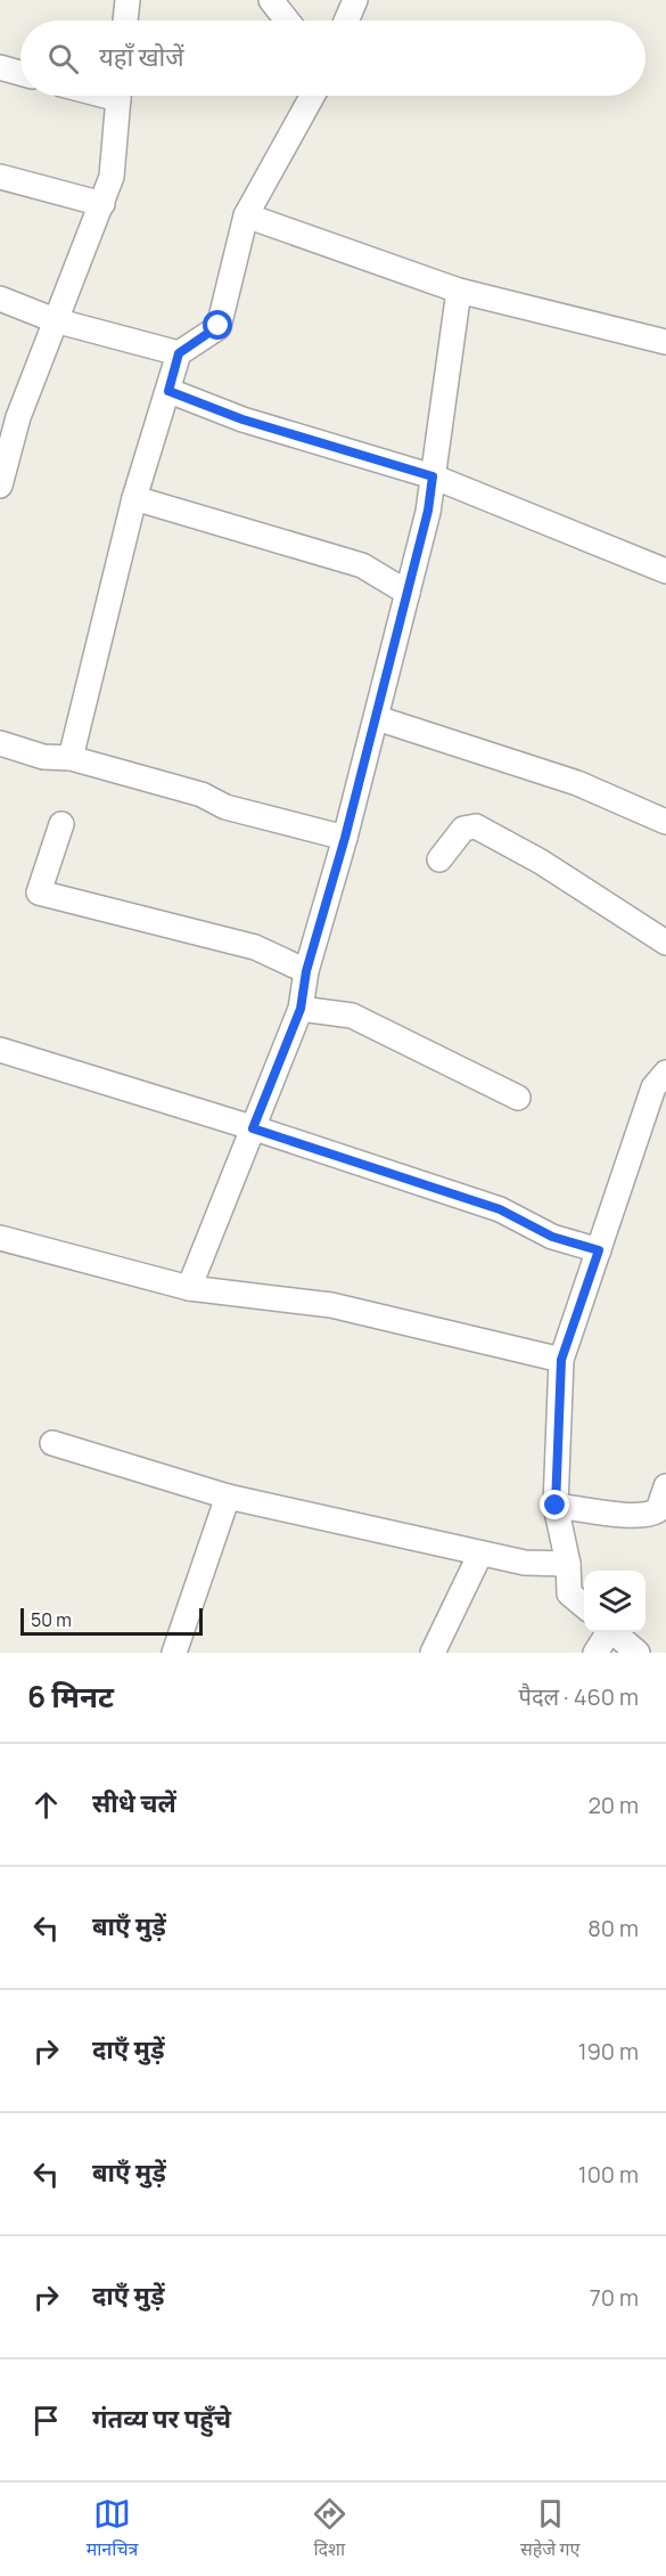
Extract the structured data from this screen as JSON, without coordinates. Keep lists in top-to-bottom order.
{
  "scale_bar": "50 m",
  "page": {
    "search": "यहाँ खोजें",
    "scale": "50 m",
    "heading": ["6 मिनट", "पैदल · 460 m"],
    "list": [
      ["सीधे चलें", "20 m"],
      ["बाएँ मुड़ें", "80 m"],
      ["दाएँ मुड़ें", "190 m"],
      ["बाएँ मुड़ें", "100 m"],
      ["दाएँ मुड़ें", "70 m"],
      "गंतव्य पर पहुँचे"
    ],
    "nav": ["मानचित्र", "दिशा", "सहेजे गए"]
  }
}
